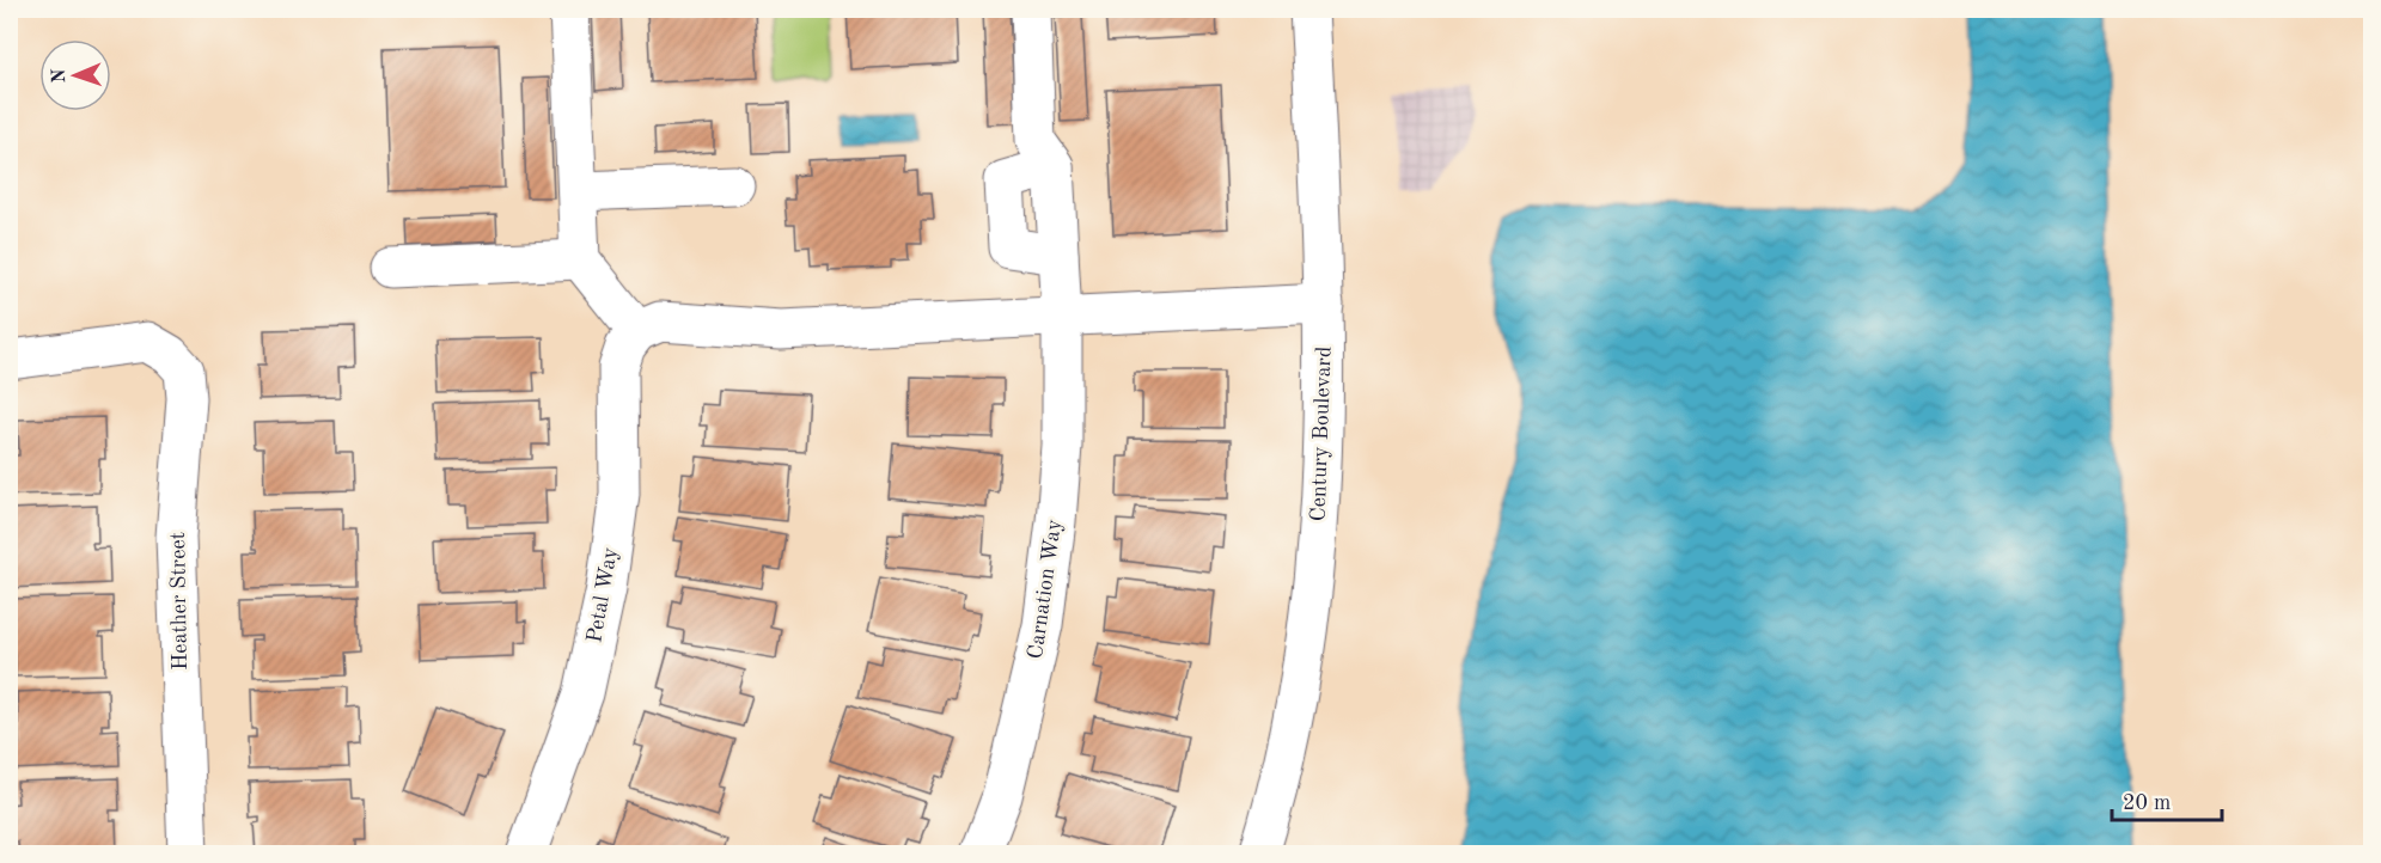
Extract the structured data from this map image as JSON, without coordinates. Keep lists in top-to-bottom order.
{
  "streets": {
    "street": [
      "Century Boulevard",
      "Carnation Way",
      "Petal Way",
      "Heather Street"
    ]
  },
  "scale_bar": "20 m",
  "north": "left"
}
